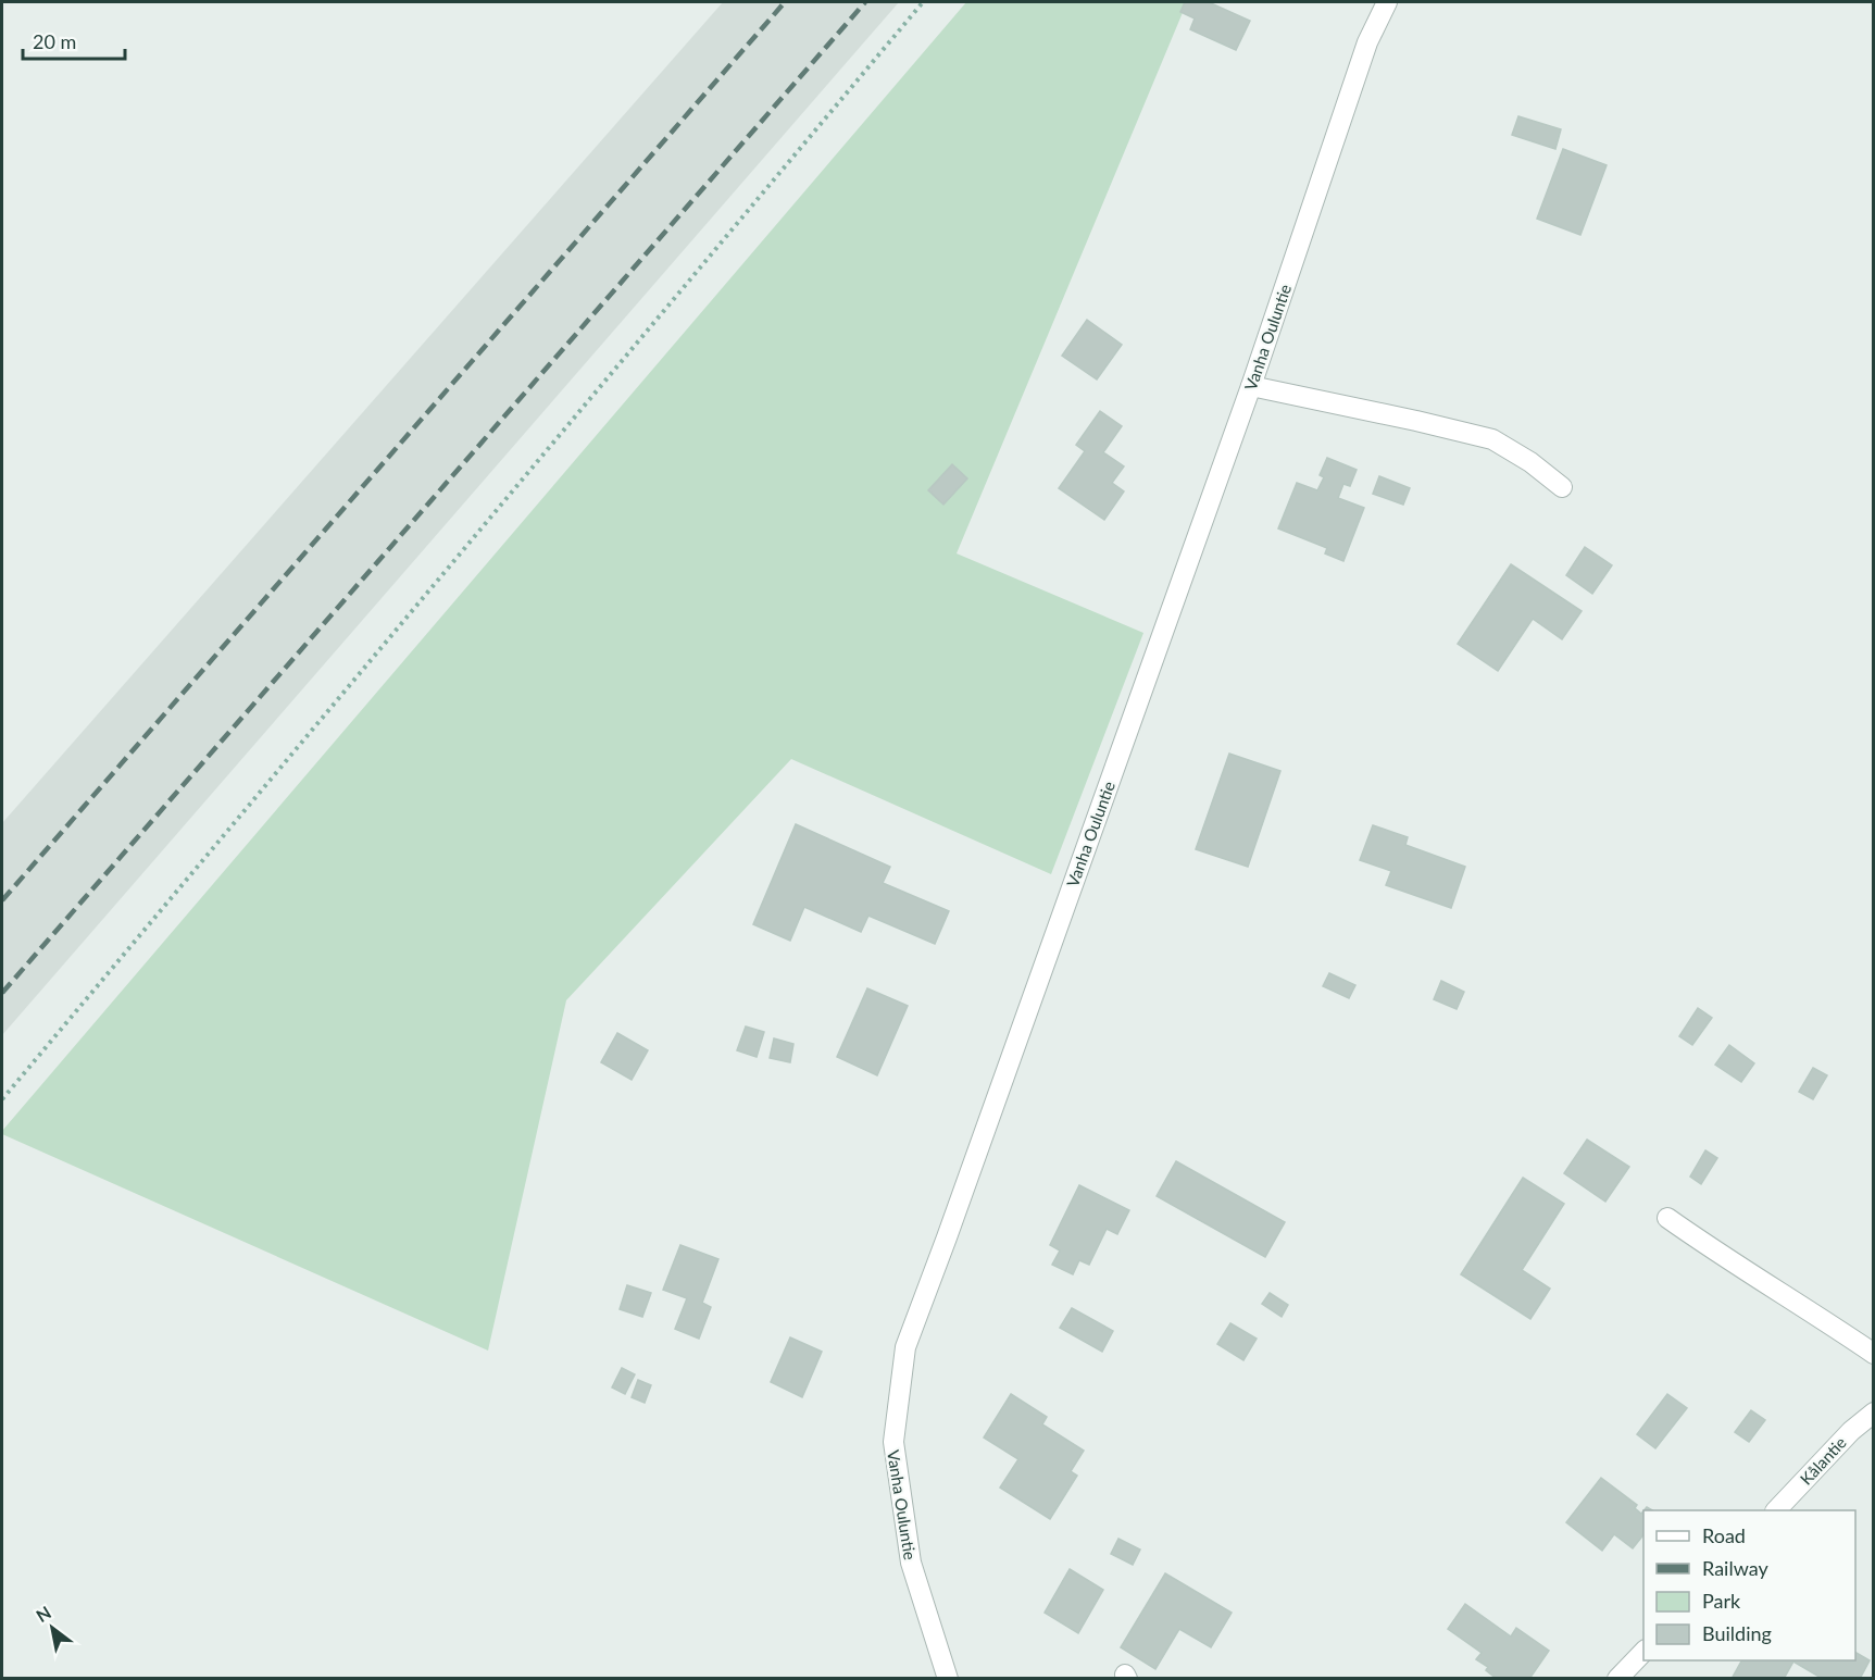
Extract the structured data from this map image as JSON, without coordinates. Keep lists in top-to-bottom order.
{
  "streets": {
    "street": ["Vanha Ouluntie", "Kålantie"]
  },
  "legend": [
    "Road",
    "Railway",
    "Park",
    "Building"
  ],
  "scale_bar": "20 m",
  "north": "top left"
}
